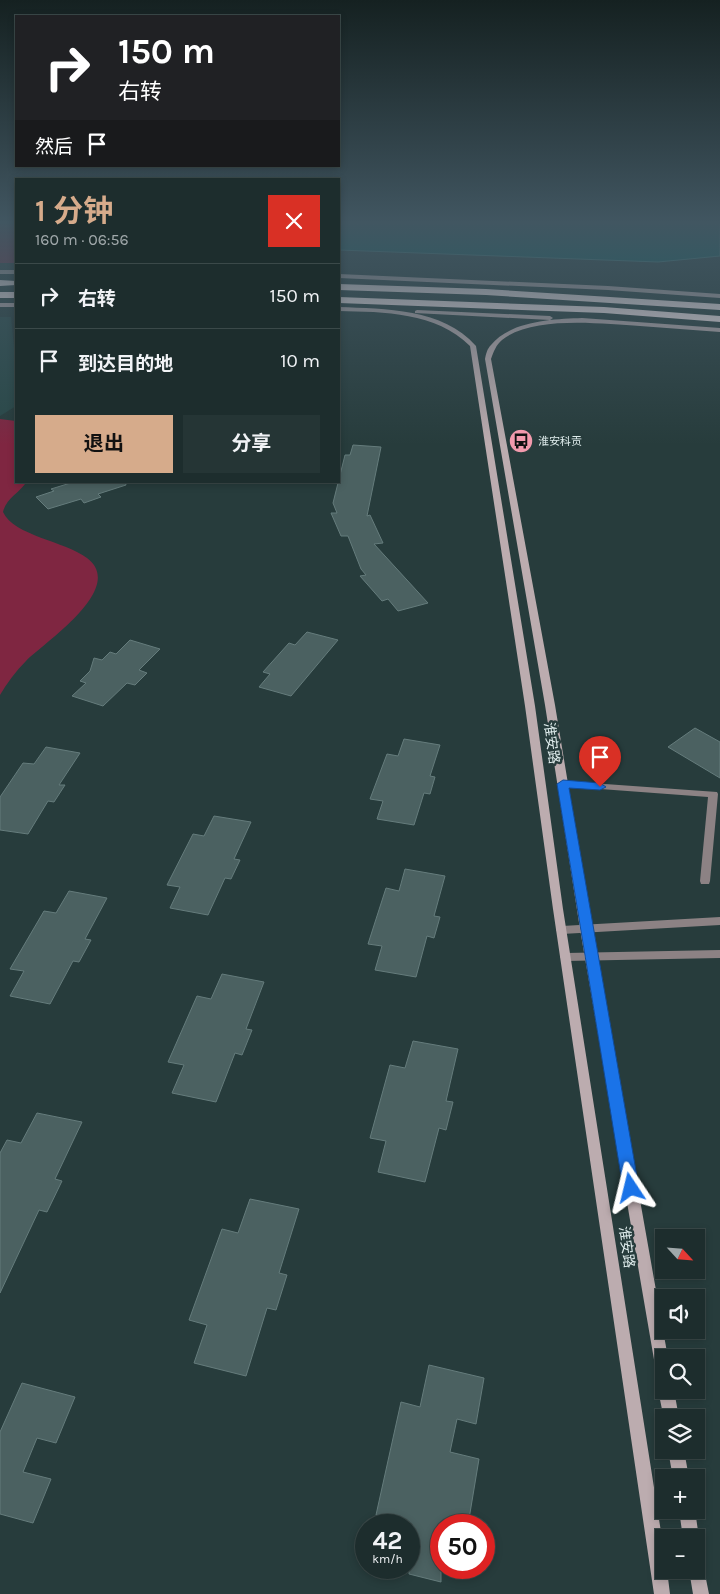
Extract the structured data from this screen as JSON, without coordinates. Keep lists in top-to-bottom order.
{
  "streets": {
    "main road": ["淮安路"]
  },
  "places": {
    "bus stop": ["淮安科贡"]
  },
  "north": "bottom right",
  "page": {
    "turn": ["150 m", "右转"],
    "then": "然后",
    "heading": ["1 分钟", "160 m · 06:56"],
    "list": [
      {
        "name": "右转",
        "value": "150 m"
      },
      {
        "name": "到达目的地",
        "value": "10 m"
      }
    ],
    "buttons": ["退出", "分享"],
    "map_buttons": ["+", "−"],
    "speed": "42 km/h",
    "limit": "50"
  }
}
